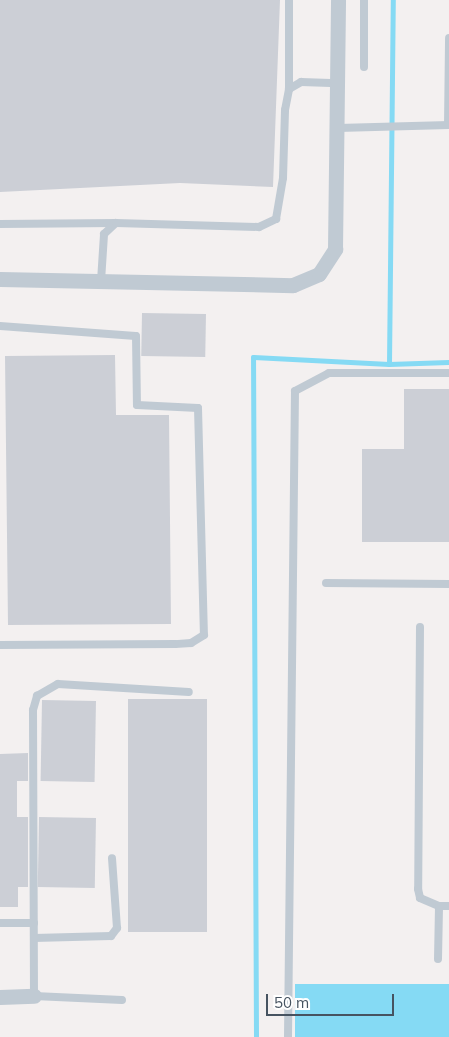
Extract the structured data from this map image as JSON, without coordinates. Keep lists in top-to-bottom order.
{
  "scale_bar": "50 m"
}
